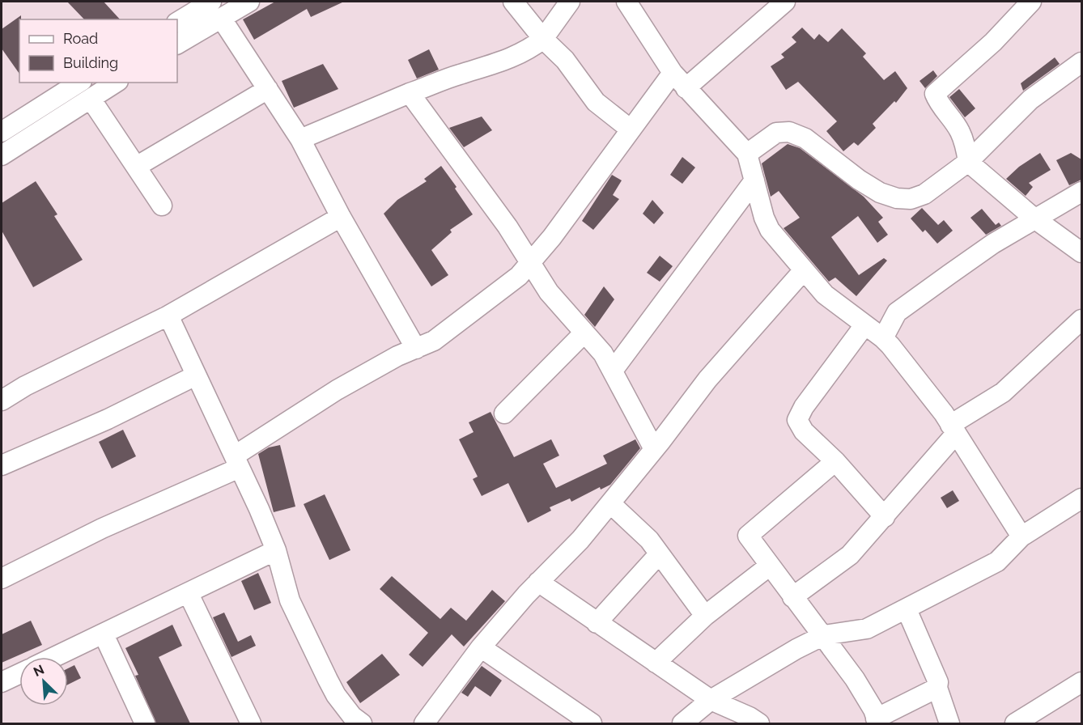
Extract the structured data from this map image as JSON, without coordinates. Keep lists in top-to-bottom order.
{
  "legend": ["Road", "Building"],
  "north": "top left"
}
